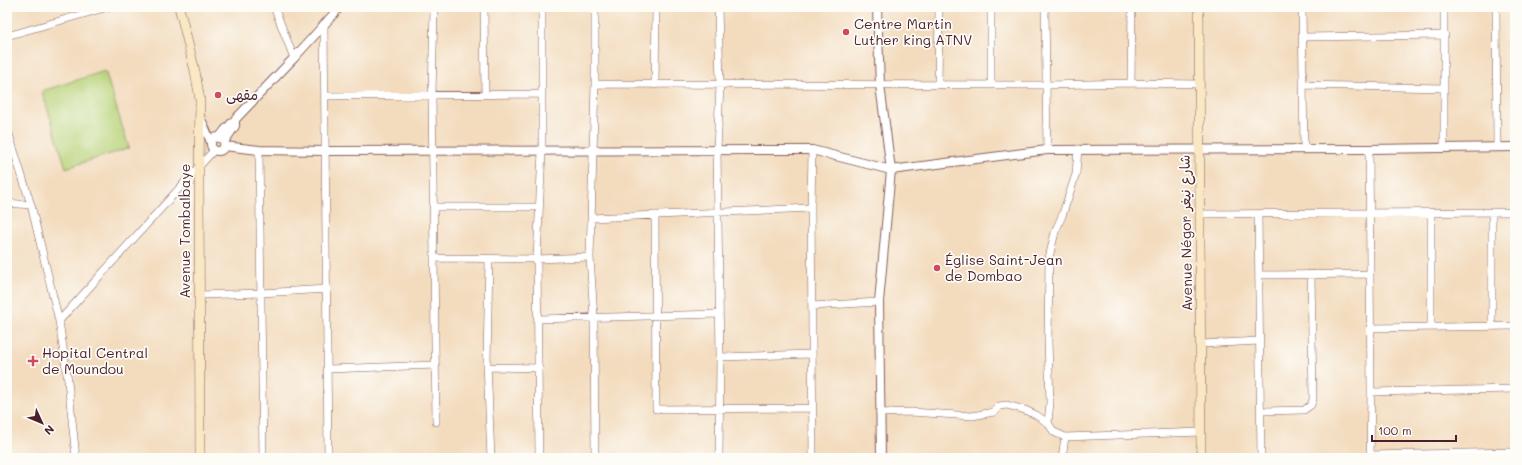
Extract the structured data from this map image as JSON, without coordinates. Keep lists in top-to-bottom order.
{
  "streets": {
    "main road": ["Avenue Tombalbaye", "Avenue Négor شارع نيغر"]
  },
  "places": {
    "other": ["Centre Martin Luther king ATNV", "مقهى", "Église Saint-Jean de Dombao"],
    "health": ["Hopital Central de Moundou"]
  },
  "scale_bar": "100 m",
  "north": "bottom right"
}
